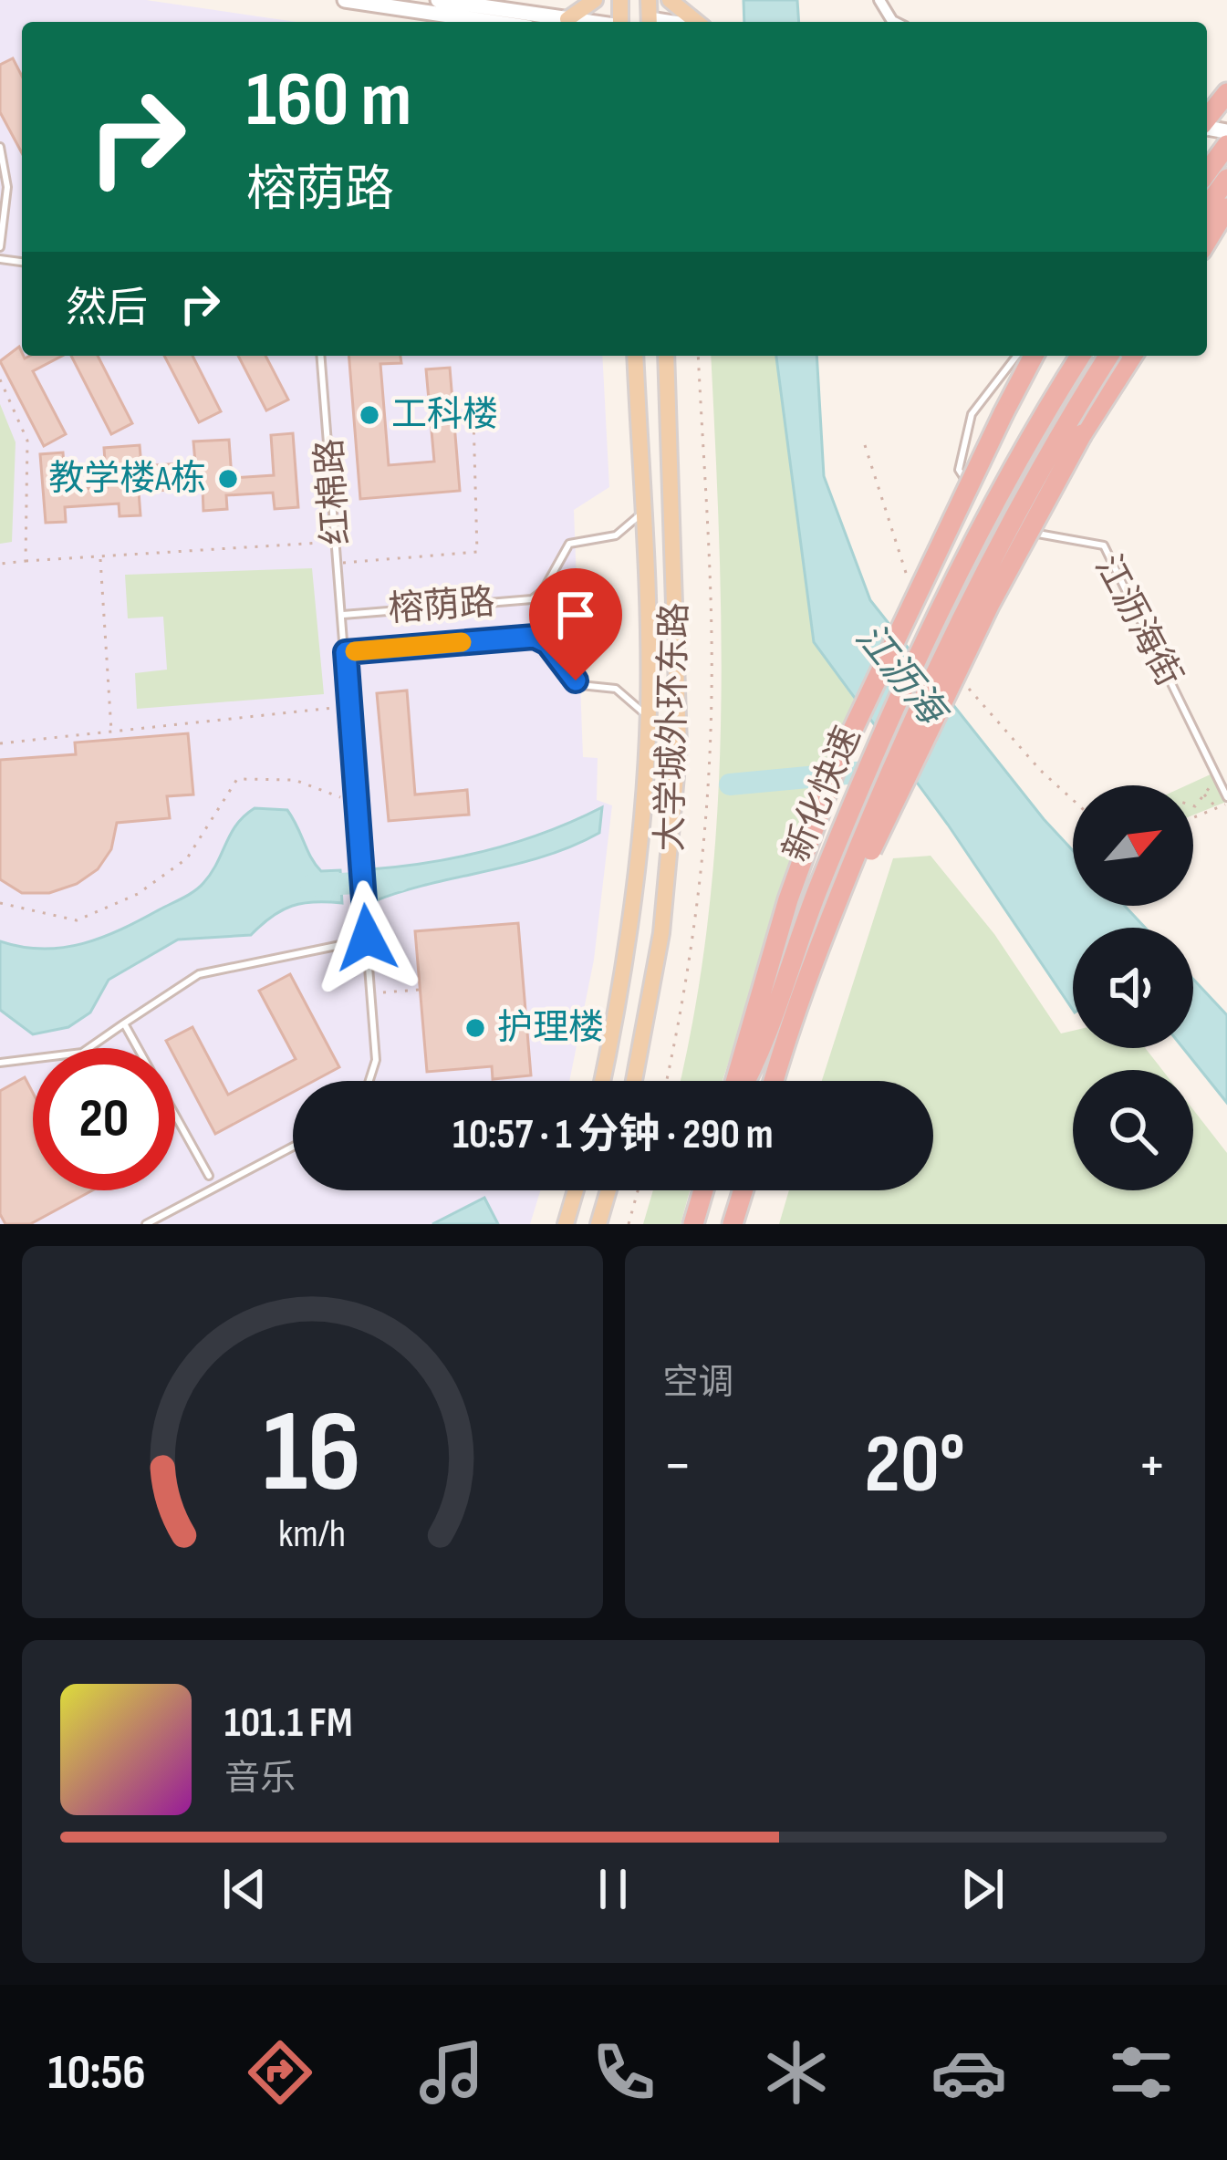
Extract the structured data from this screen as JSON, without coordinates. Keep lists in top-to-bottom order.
{
  "streets": {
    "highway": ["新化快速"],
    "main road": ["大学城外环东路"],
    "lane": ["红棉路", "榕荫路", "江沥海街"]
  },
  "crossings": [
    ["红棉路", "榕荫路"],
    ["榕荫路", "大学城外环东路"]
  ],
  "water": ["江沥海"],
  "places": ["工科楼", "教学楼A栋", "护理楼"],
  "north": "top right",
  "page": {
    "turn": ["160 m", "榕荫路"],
    "then": "然后",
    "limit": "20",
    "trip": "10:57 · 1 分钟 · 290 m",
    "tile": "空调",
    "heat": ["−", "20°", "+"],
    "song": ["101.1 FM", "音乐"],
    "tabs": "10:56",
    "gauge": ["16", "km/h"]
  }
}
